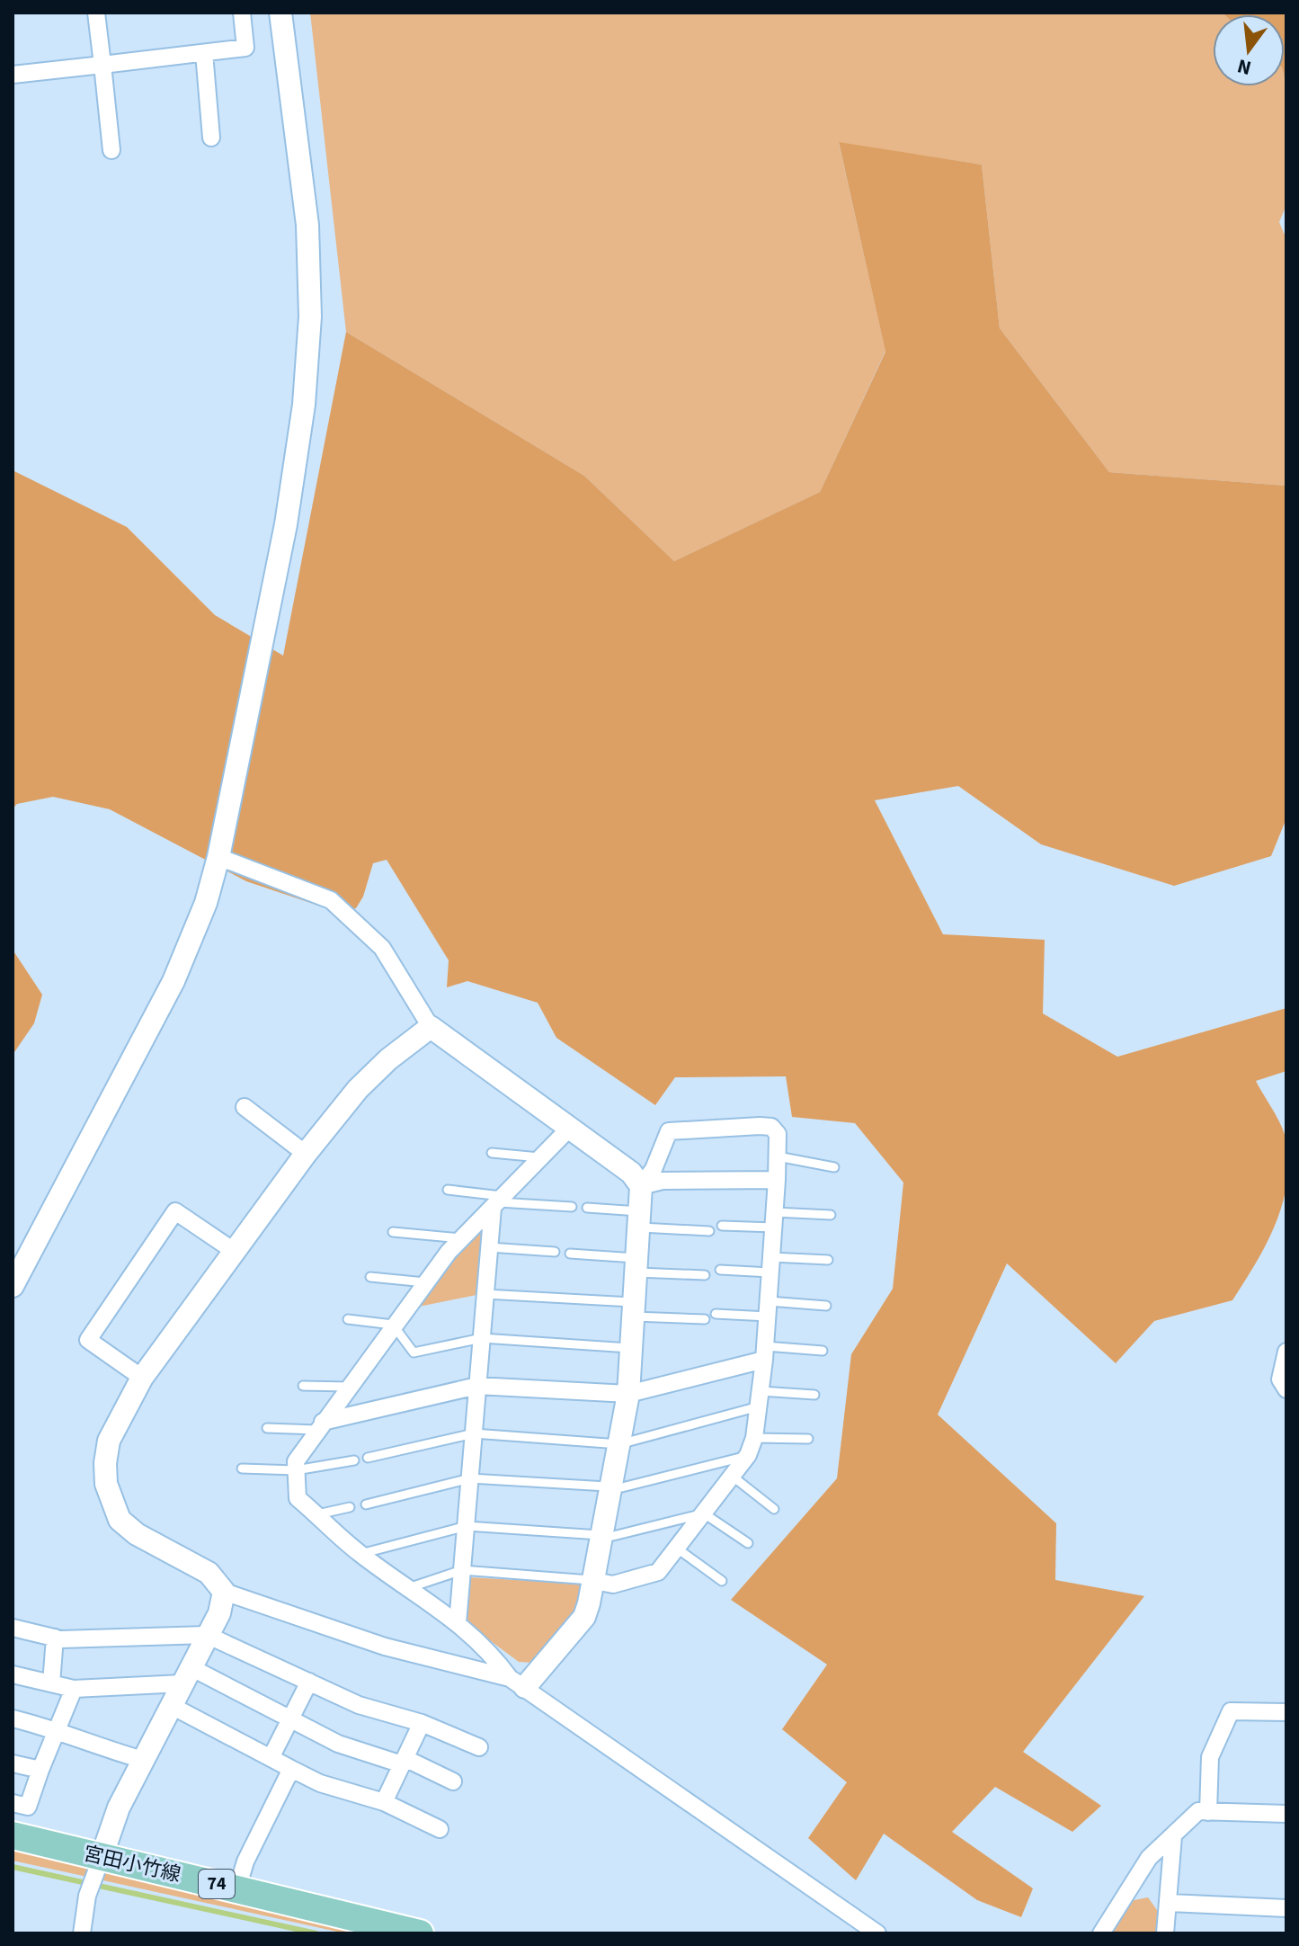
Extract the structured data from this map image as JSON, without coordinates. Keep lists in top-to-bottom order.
{
  "streets": {
    "main road": ["宮田小竹線", "74"]
  },
  "north": "bottom"
}
